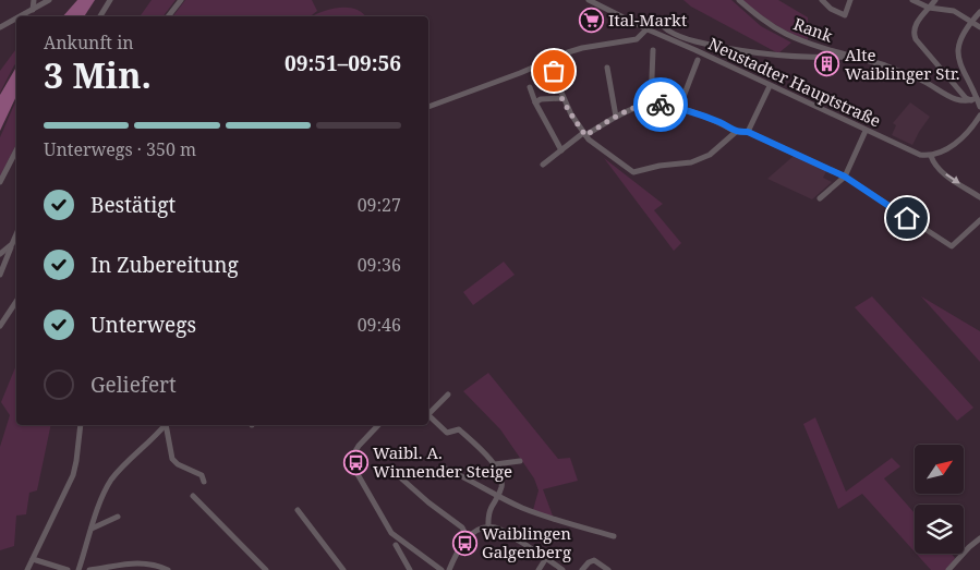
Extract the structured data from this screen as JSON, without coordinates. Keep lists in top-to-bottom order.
{
  "streets": {
    "street": ["Rank", "Neustadter Hauptstraße"]
  },
  "places": {
    "supermarket": ["Ital-Markt"],
    "building": ["Alte Waiblinger Str."],
    "bus stop": ["Waibl. A. Winnender Steige", "Waiblingen Galgenberg"]
  },
  "north": "top right",
  "page": {
    "heading": ["3 Min.", "Ankunft in", "09:51–09:56"],
    "bar": "Unterwegs · 350 m",
    "list": [
      ["Bestätigt", "09:27"],
      ["In Zubereitung", "09:36"],
      ["Unterwegs", "09:46"],
      "Geliefert"
    ]
  }
}
